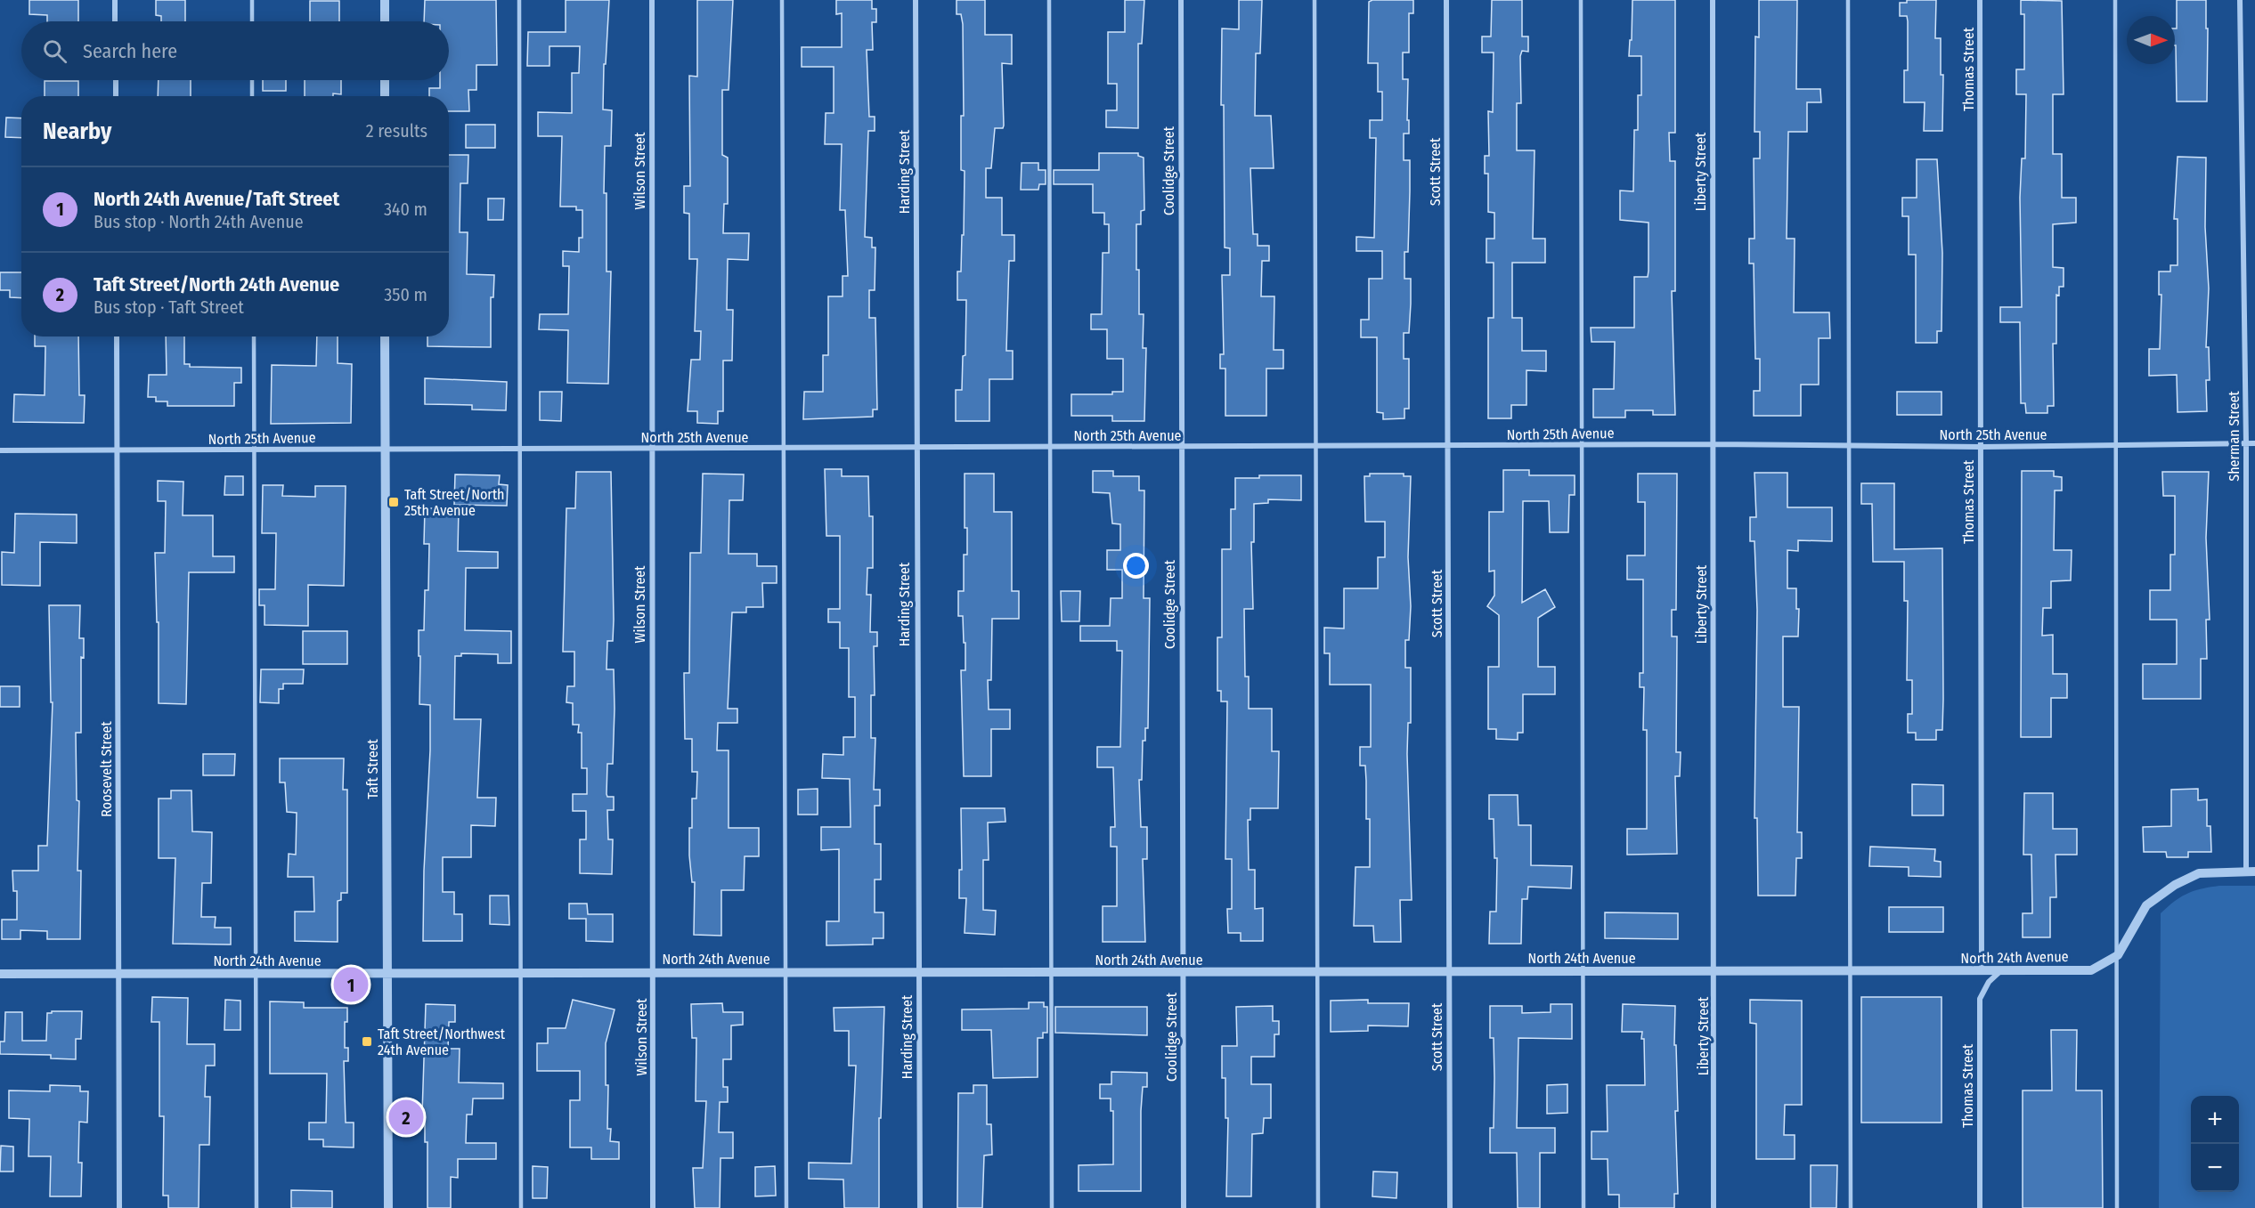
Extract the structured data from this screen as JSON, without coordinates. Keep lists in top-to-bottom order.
{
  "streets": {
    "street": [
      "Thomas Street",
      "Wilson Street",
      "Coolidge Street",
      "Harding Street",
      "Scott Street",
      "Liberty Street",
      "North 25th Avenue",
      "Sherman Street",
      "Roosevelt Street",
      "Taft Street",
      "North 24th Avenue"
    ]
  },
  "crossings": [
    ["Thomas Street", "North 25th Avenue"],
    ["Thomas Street", "North 24th Avenue"],
    ["Wilson Street", "North 25th Avenue"],
    ["Wilson Street", "North 24th Avenue"],
    ["Coolidge Street", "North 25th Avenue"],
    ["Coolidge Street", "North 24th Avenue"],
    ["Harding Street", "North 25th Avenue"],
    ["Harding Street", "North 24th Avenue"],
    ["Scott Street", "North 25th Avenue"],
    ["Scott Street", "North 24th Avenue"],
    ["Liberty Street", "North 25th Avenue"],
    ["Liberty Street", "North 24th Avenue"],
    ["North 25th Avenue", "Sherman Street"],
    ["North 25th Avenue", "Roosevelt Street"],
    ["North 25th Avenue", "Taft Street"],
    ["Roosevelt Street", "North 24th Avenue"],
    ["Taft Street", "North 24th Avenue"]
  ],
  "places": {
    "transit": ["Taft Street/North 25th Avenue", "Taft Street/Northwest 24th Avenue"]
  },
  "north": "right",
  "page": {
    "search": "Search here",
    "heading": ["Nearby", "2 results"],
    "list": [
      {
        "mark": "1",
        "name": "North 24th Avenue/Taft Street",
        "note": "Bus stop · North 24th Avenue",
        "value": "340 m"
      },
      {
        "mark": "2",
        "name": "Taft Street/North 24th Avenue",
        "note": "Bus stop · Taft Street",
        "value": "350 m"
      }
    ],
    "pins": ["1", "2"],
    "map_buttons": ["+", "−"]
  }
}
